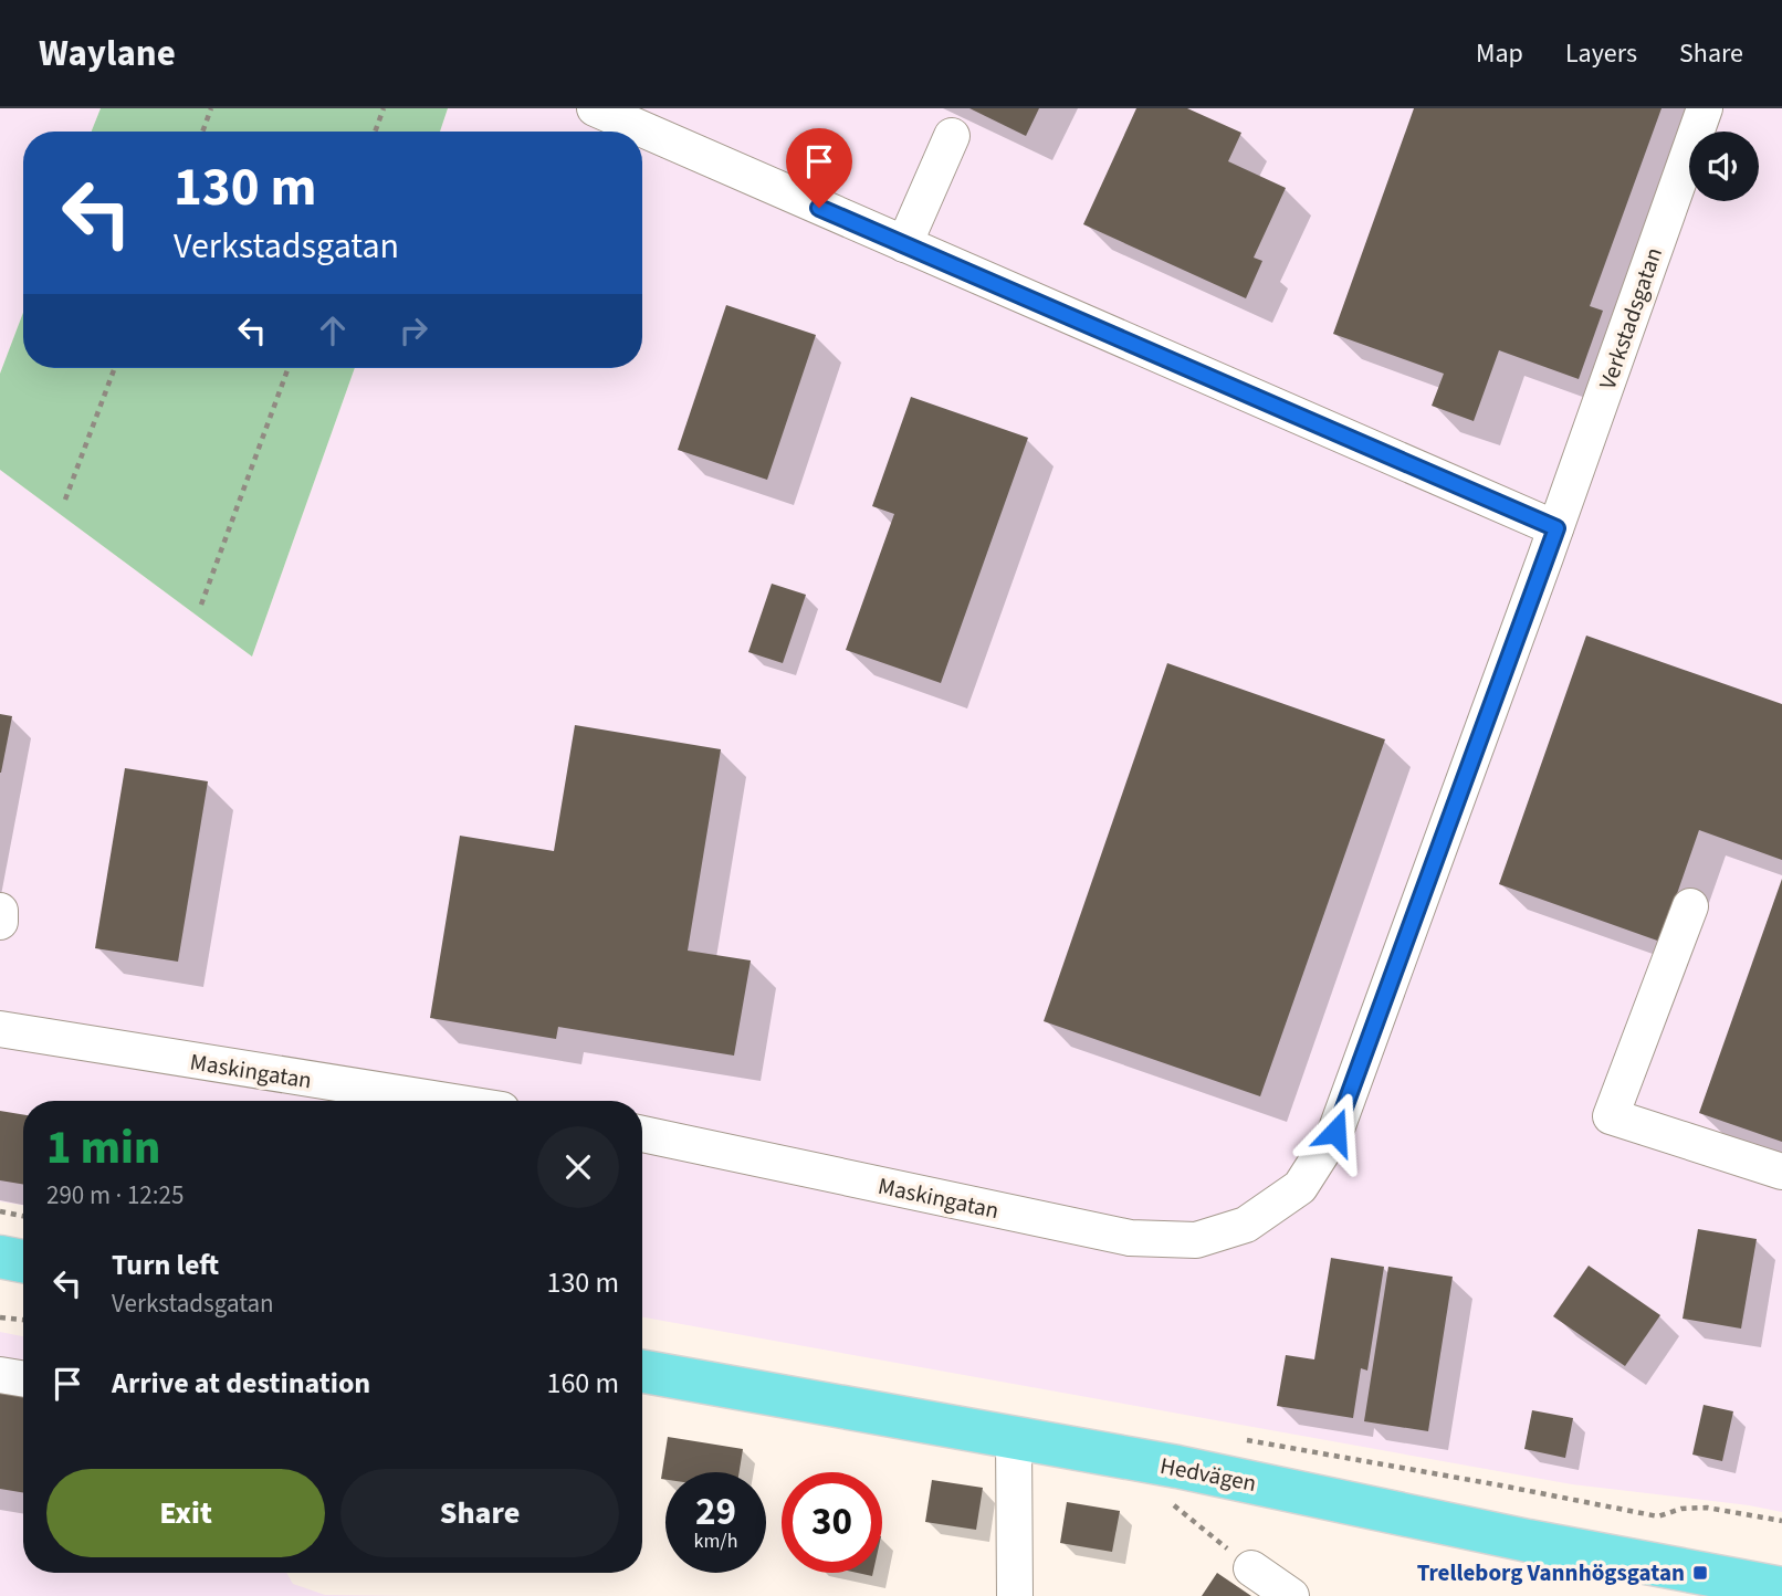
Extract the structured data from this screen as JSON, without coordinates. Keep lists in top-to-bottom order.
{
  "streets": {
    "main road": ["Hedvägen"],
    "street": ["Verkstadsgatan", "Maskingatan"]
  },
  "crossings": [
    ["Verkstadsgatan", "Maskingatan"]
  ],
  "places": {
    "transit": ["Trelleborg Vannhögsgatan"]
  },
  "page": {
    "header": "Waylane",
    "nav": ["Map", "Layers", "Share"],
    "turn": ["130 m", "Verkstadsgatan"],
    "heading": ["1 min", "290 m · 12:25"],
    "list": [
      {
        "name": "Turn left",
        "note": "Verkstadsgatan",
        "value": "130 m"
      },
      {
        "name": "Arrive at destination",
        "value": "160 m"
      }
    ],
    "buttons": ["Exit", "Share"],
    "speed": "29 km/h",
    "limit": "30"
  }
}
